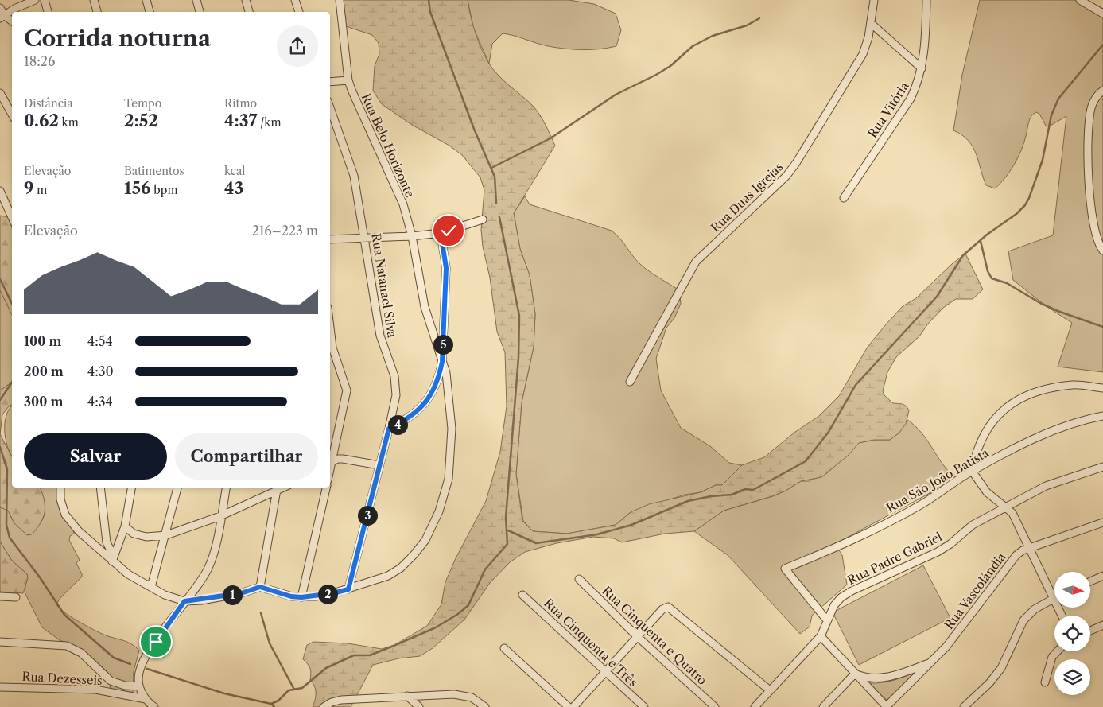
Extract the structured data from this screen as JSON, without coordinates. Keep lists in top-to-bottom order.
{
  "streets": {
    "street": [
      "Rua Vitória",
      "Rua Belo Horizonte",
      "Rua Duas Igrejas",
      "Rua Natanael Silva",
      "Rua São João Batista",
      "Rua Padre Gabriel",
      "Rua Vascolândia",
      "Rua Cinquenta e Quatro",
      "Rua Cinquenta e Três",
      "Rua Dezesseis"
    ]
  },
  "crossings": [
    ["Rua Belo Horizonte", "Rua Natanael Silva"],
    ["Rua São João Batista", "Rua Padre Gabriel"]
  ],
  "north": "right",
  "page": {
    "heading": ["Corrida noturna", "18:26"],
    "stats": [
      ["Distância", "0.62 km"],
      ["Tempo", "2:52"],
      ["Ritmo", "4:37 /km"],
      ["Elevação", "9 m"],
      ["Batimentos", "156 bpm"],
      ["kcal", "43"]
    ],
    "chart": ["Elevação", "216–223 m"],
    "list": [
      {
        "name": "100 m",
        "note": "4:54"
      },
      {
        "name": "200 m",
        "note": "4:30"
      },
      {
        "name": "300 m",
        "note": "4:34"
      }
    ],
    "pins": [
      "5",
      "4",
      "3",
      "2",
      "1"
    ],
    "buttons": ["Salvar", "Compartilhar"]
  }
}
